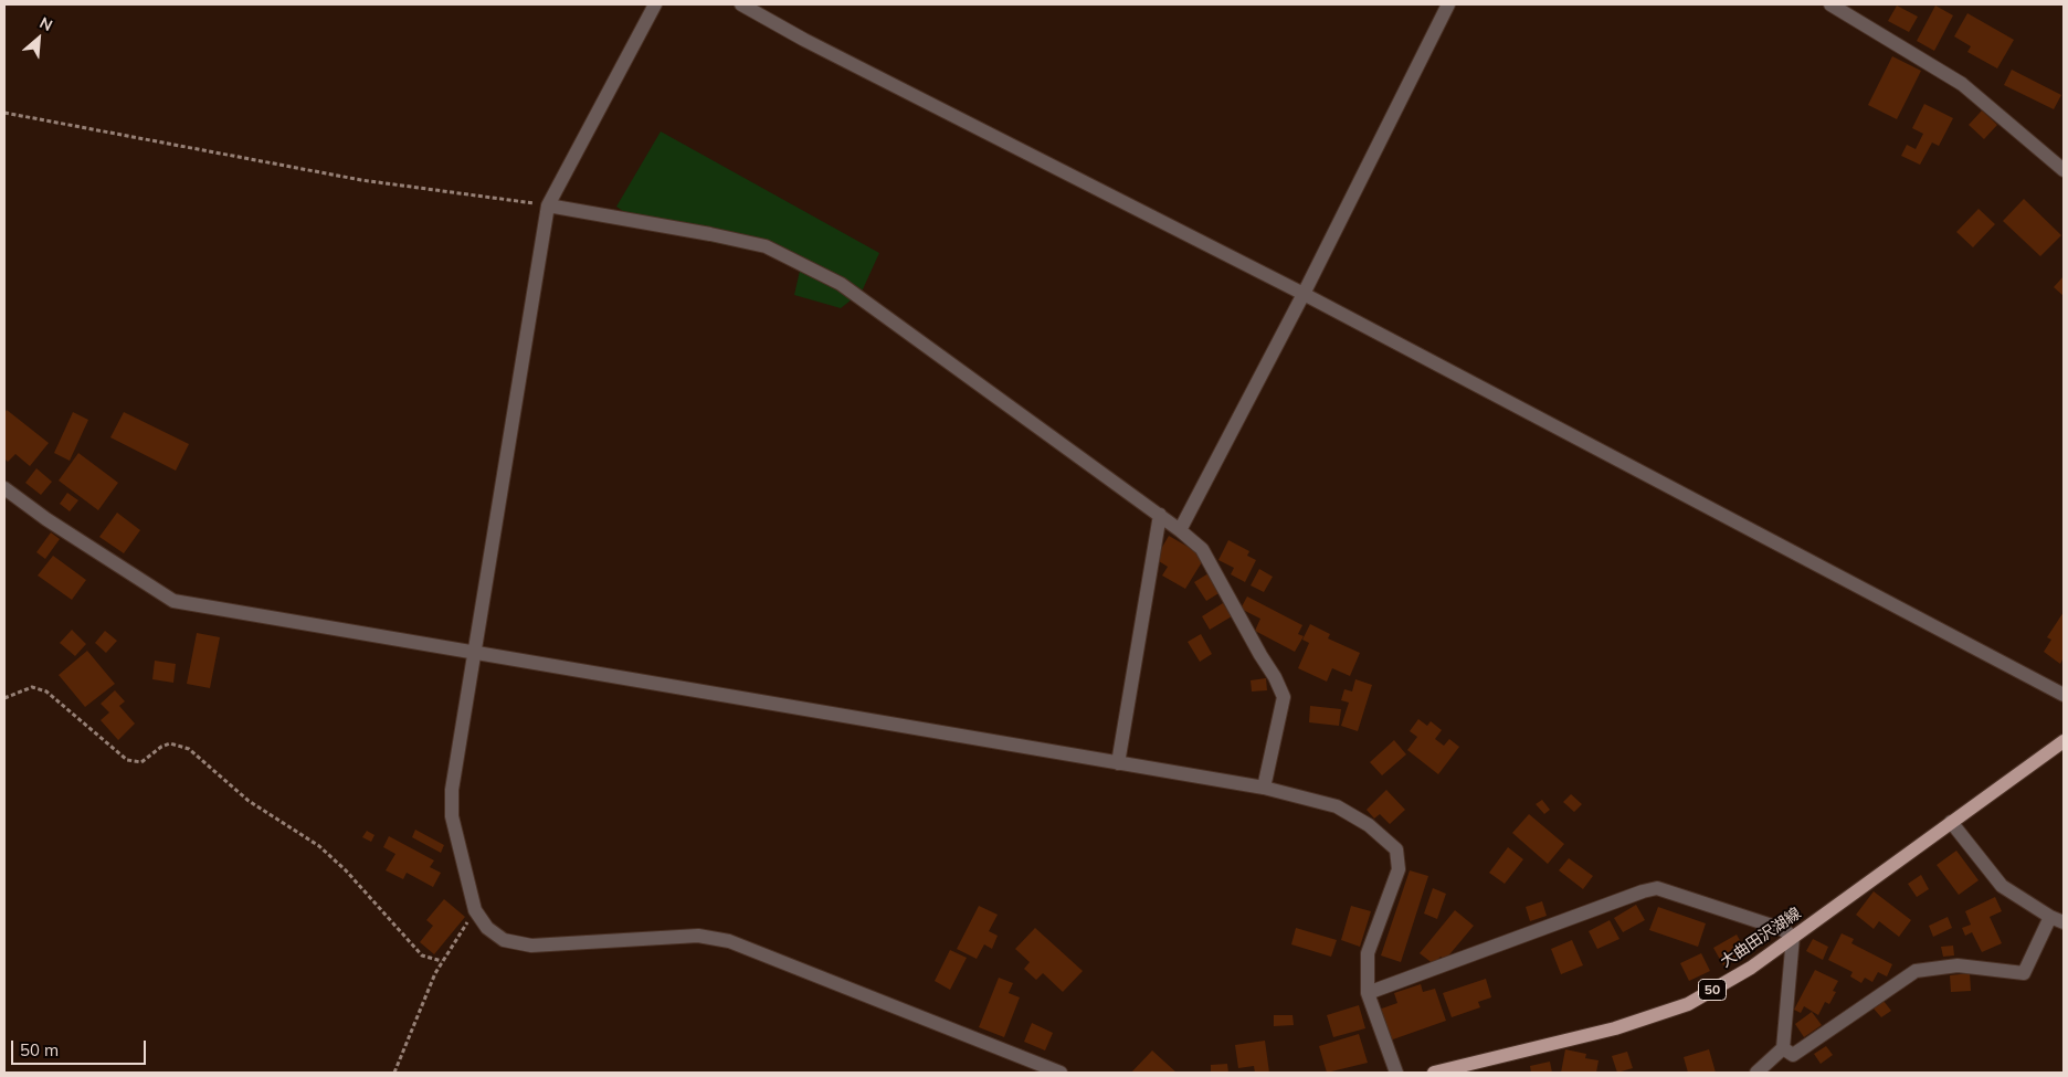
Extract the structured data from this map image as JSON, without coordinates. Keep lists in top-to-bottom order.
{
  "streets": {
    "main road": ["大曲田沢湖線", "50"]
  },
  "scale_bar": "50 m",
  "north": "top right"
}
